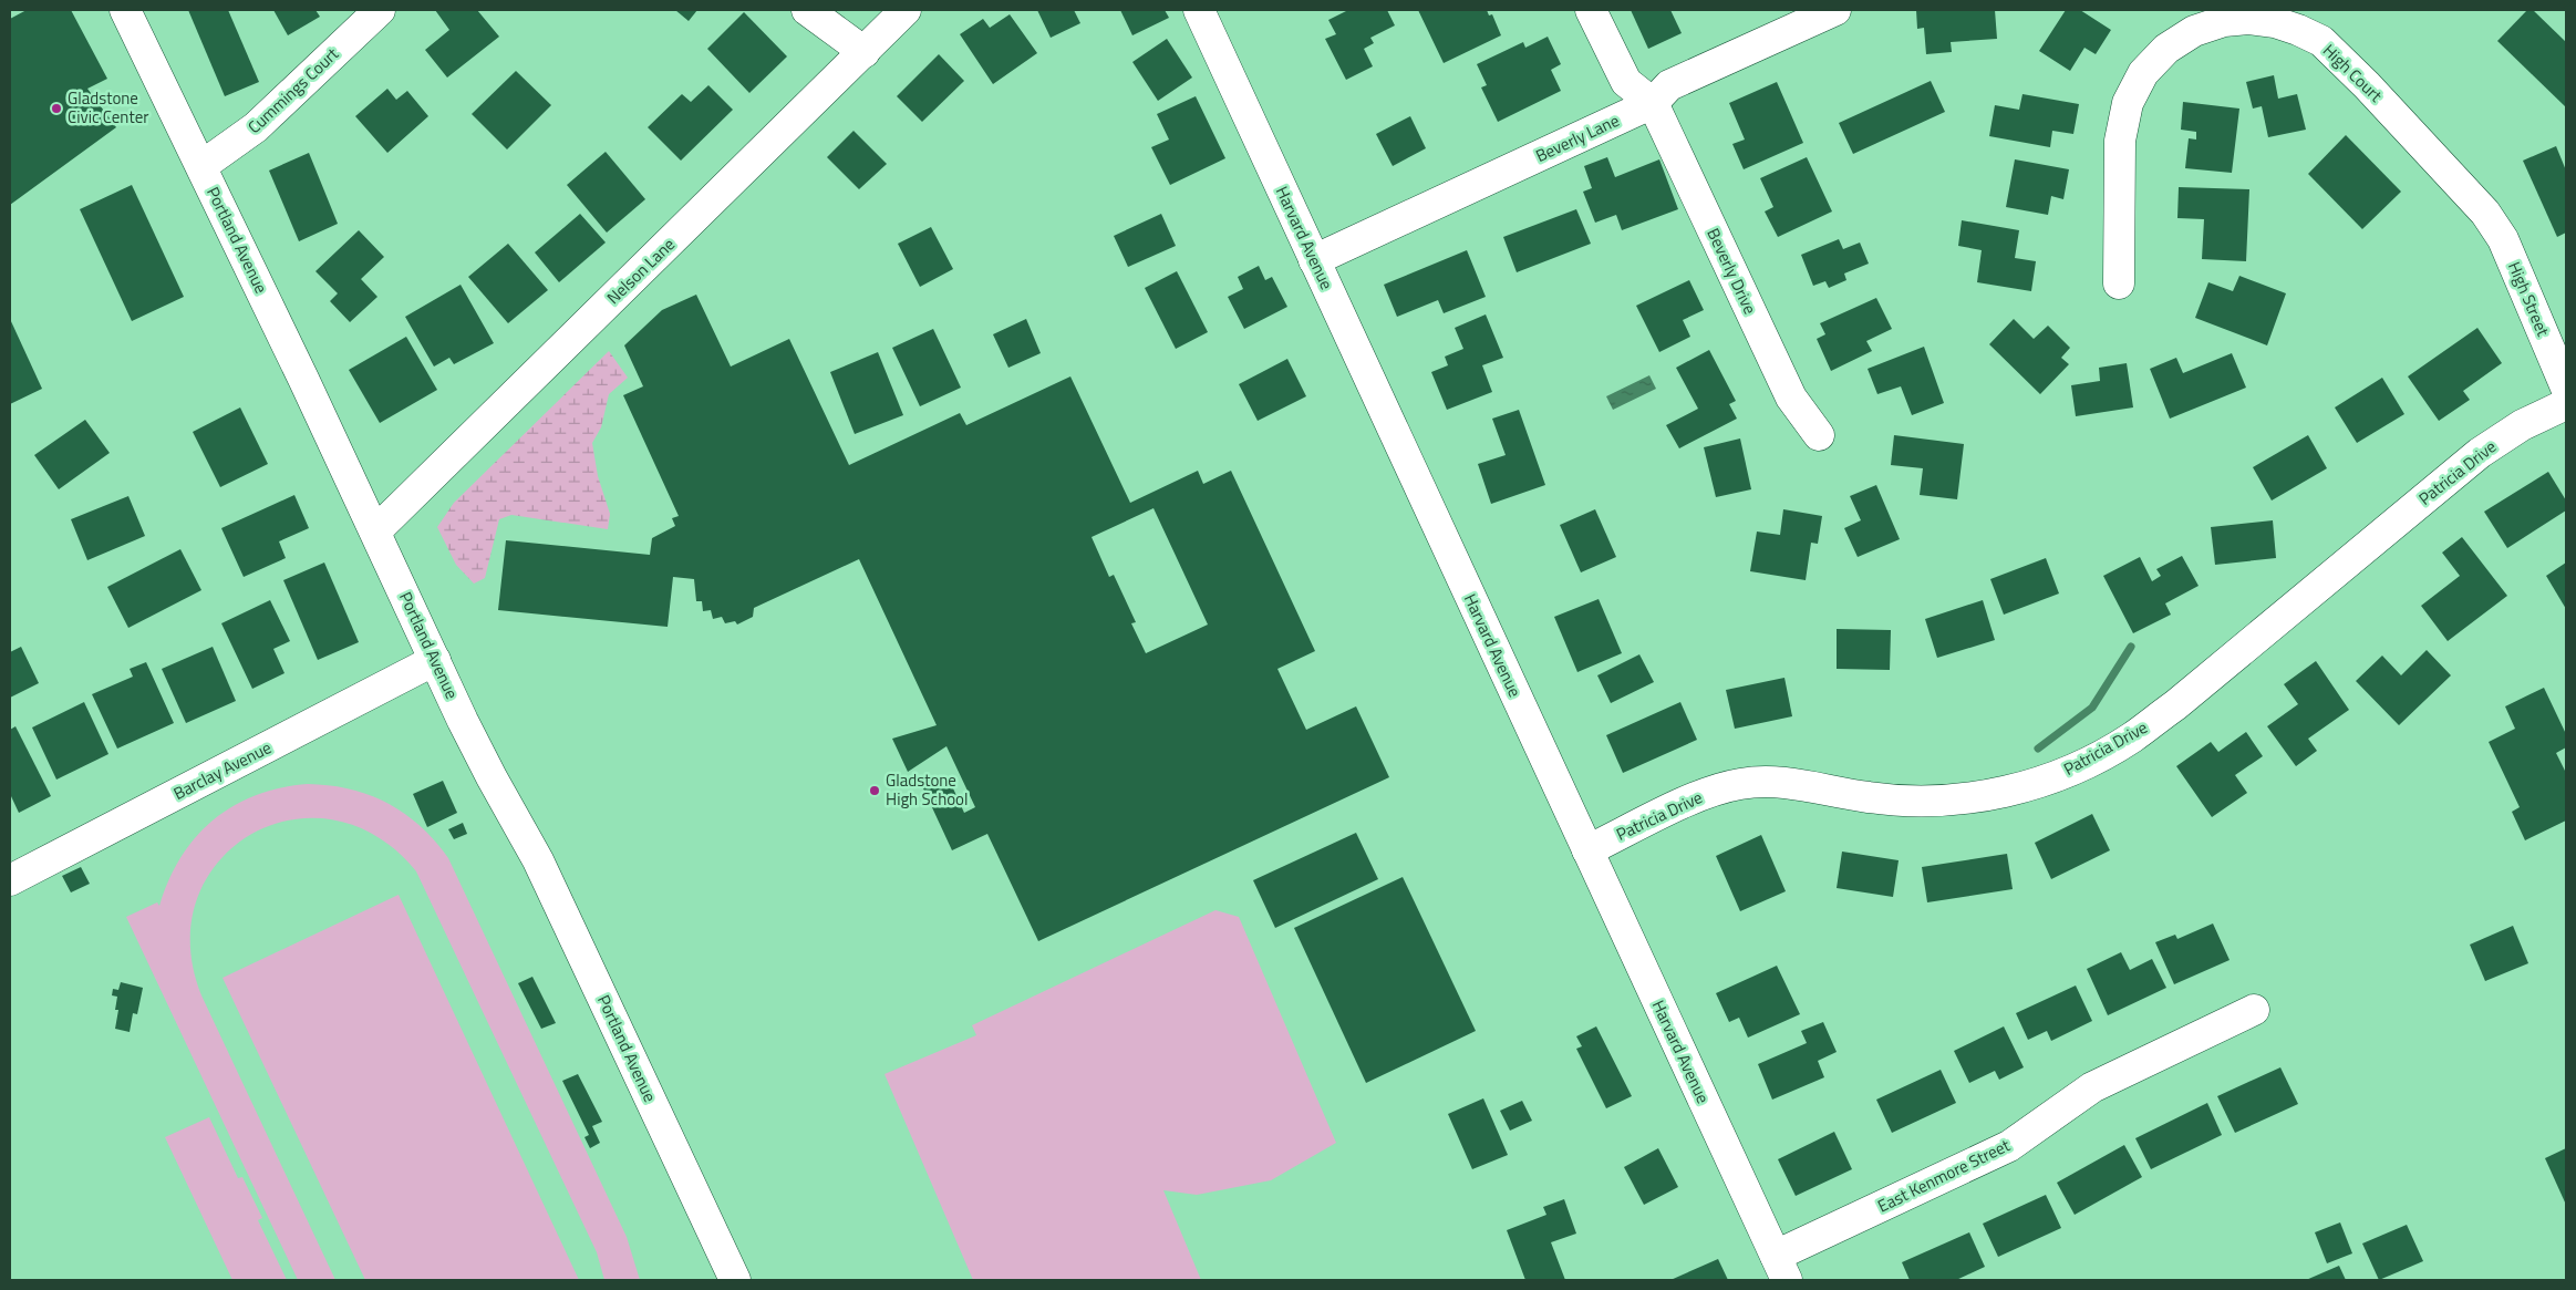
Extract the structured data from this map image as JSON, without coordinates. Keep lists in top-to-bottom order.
{
  "streets": {
    "street": [
      "High Court",
      "Cummings Court",
      "Beverly Lane",
      "Harvard Avenue",
      "Portland Avenue",
      "Nelson Lane",
      "Beverly Drive",
      "High Street",
      "Patricia Drive",
      "Barclay Avenue",
      "East Kenmore Street"
    ]
  },
  "crossings": [
    ["High Court", "High Street"],
    ["Cummings Court", "Portland Avenue"],
    ["Beverly Lane", "Harvard Avenue"],
    ["Beverly Lane", "Beverly Drive"],
    ["Harvard Avenue", "Patricia Drive"],
    ["Harvard Avenue", "East Kenmore Street"],
    ["Portland Avenue", "Nelson Lane"],
    ["Portland Avenue", "Barclay Avenue"]
  ],
  "places": ["Gladstone Civic Center", "Gladstone High School"]
}
